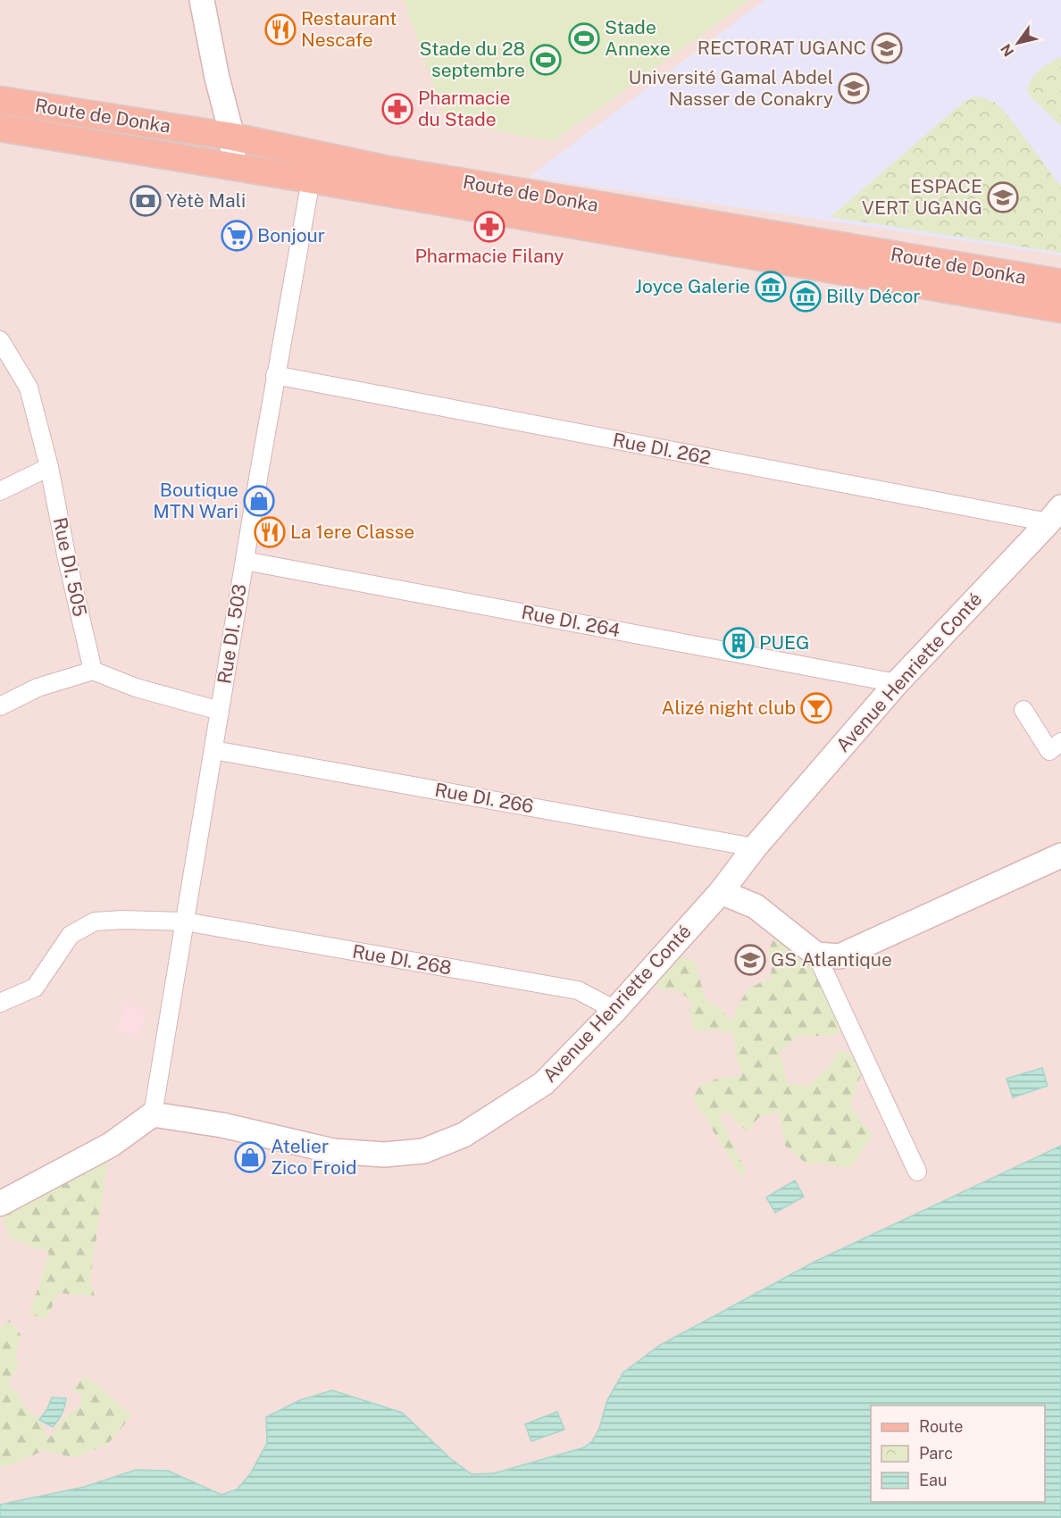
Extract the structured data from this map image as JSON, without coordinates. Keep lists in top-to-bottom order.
{
  "streets": {
    "main road": ["Route de Donka", "Avenue Henriette Conté"],
    "street": [
      "Rue DI. 262",
      "Rue DI. 505",
      "Rue DI. 264",
      "Rue DI. 503",
      "Rue DI. 266",
      "Rue DI. 268"
    ]
  },
  "crossings": [
    ["Route de Donka", "Rue DI. 503"],
    ["Rue DI. 262", "Rue DI. 503"],
    ["Rue DI. 262", "Avenue Henriette Conté"],
    ["Rue DI. 264", "Rue DI. 503"],
    ["Rue DI. 264", "Avenue Henriette Conté"],
    ["Rue DI. 503", "Avenue Henriette Conté"],
    ["Rue DI. 503", "Rue DI. 266"],
    ["Rue DI. 503", "Rue DI. 268"],
    ["Avenue Henriette Conté", "Rue DI. 266"],
    ["Avenue Henriette Conté", "Rue DI. 268"]
  ],
  "places": {
    "restaurant": ["Restaurant Nescafe", "La 1ere Classe"],
    "sports": ["Stade Annexe", "Stade du 28 septembre"],
    "school or university": [
      "RECTORAT UGANC",
      "Université Gamal Abdel Nasser de Conakry",
      "ESPACE VERT UGANG",
      "GS Atlantique"
    ],
    "pharmacy": ["Pharmacie du Stade", "Pharmacie Filany"],
    "bank": ["Yètè Mali"],
    "supermarket": ["Bonjour"],
    "museum": ["Joyce Galerie", "Billy Décor"],
    "shop": ["Boutique MTN Wari", "Atelier Zico Froid"],
    "building": ["PUEG"],
    "bar": ["Alizé night club"]
  },
  "legend": ["Route", "Parc", "Eau"],
  "north": "bottom left"
}
